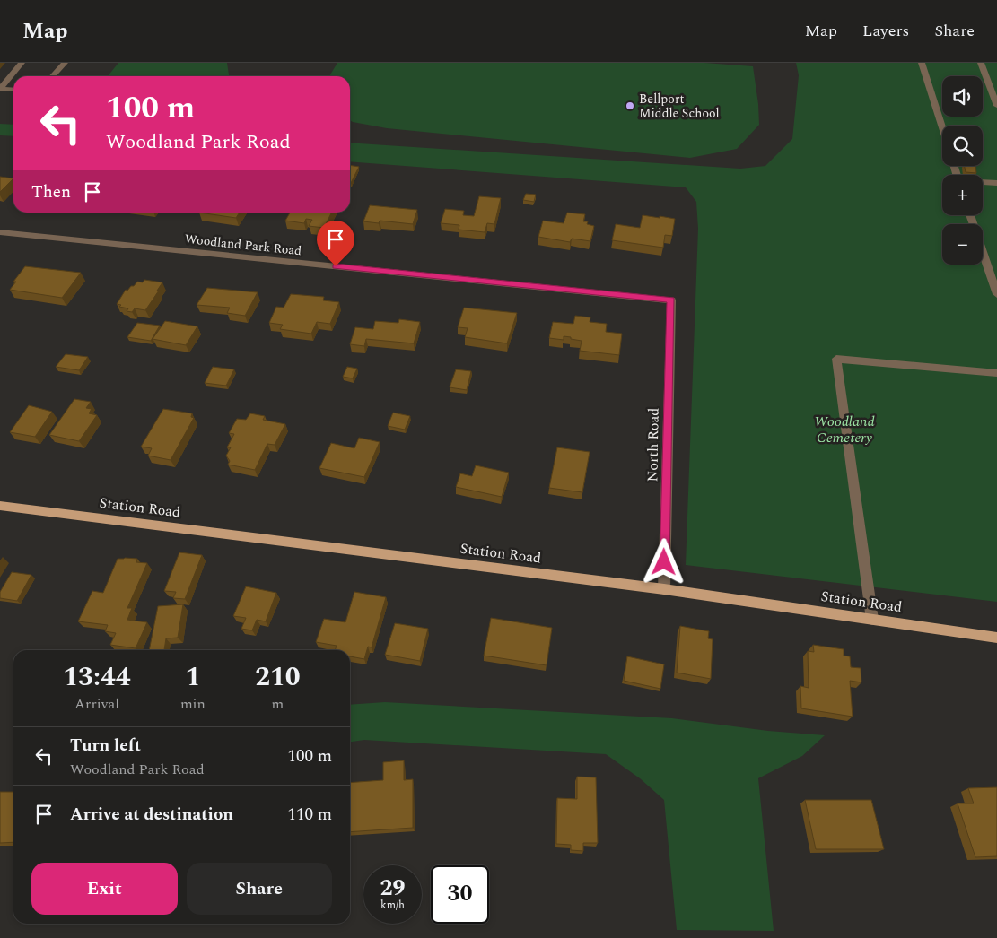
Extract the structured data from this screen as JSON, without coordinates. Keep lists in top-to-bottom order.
{
  "streets": {
    "main road": ["Station Road"],
    "street": ["Woodland Park Road", "North Road"]
  },
  "crossings": [
    ["Woodland Park Road", "North Road"],
    ["North Road", "Station Road"]
  ],
  "parks": ["Woodland Cemetery"],
  "places": ["Bellport Middle School"],
  "page": {
    "header": "Map",
    "nav": ["Map", "Layers", "Share"],
    "map_buttons": ["+", "−"],
    "turn": ["100 m", "Woodland Park Road"],
    "then": "Then",
    "eta": [
      "13:44",
      "Arrival",
      "1",
      "min",
      "210",
      "m"
    ],
    "list": [
      {
        "name": "Turn left",
        "note": "Woodland Park Road",
        "value": "100 m"
      },
      {
        "name": "Arrive at destination",
        "value": "110 m"
      }
    ],
    "buttons": ["Exit", "Share"],
    "speed": "29 km/h",
    "limit": "30"
  }
}
